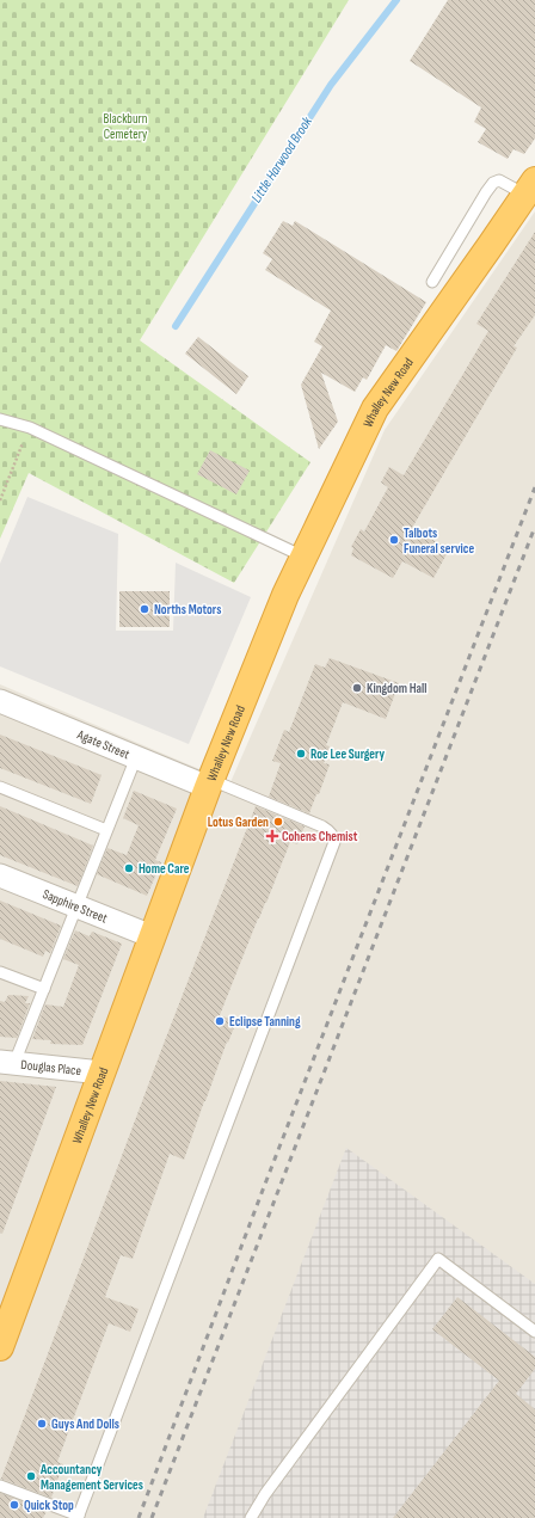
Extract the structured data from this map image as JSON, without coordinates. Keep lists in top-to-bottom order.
{
  "streets": {
    "highway": ["Whalley New Road"],
    "street": ["Agate Street", "Sapphire Street", "Douglas Place"]
  },
  "crossings": [
    ["Whalley New Road", "Agate Street"],
    ["Whalley New Road", "Sapphire Street"],
    ["Whalley New Road", "Douglas Place"]
  ],
  "water": ["Little Harwood Brook"],
  "parks": ["Blackburn Cemetery"],
  "places": {
    "other": [
      "Talbots Funeral service",
      "Norths Motors",
      "Kingdom Hall",
      "Roe Lee Surgery",
      "Lotus Garden",
      "Home Care",
      "Eclipse Tanning",
      "Guys And Dolls",
      "Accountancy Management Services",
      "Quick Stop"
    ],
    "health": ["Cohens Chemist"]
  }
}
